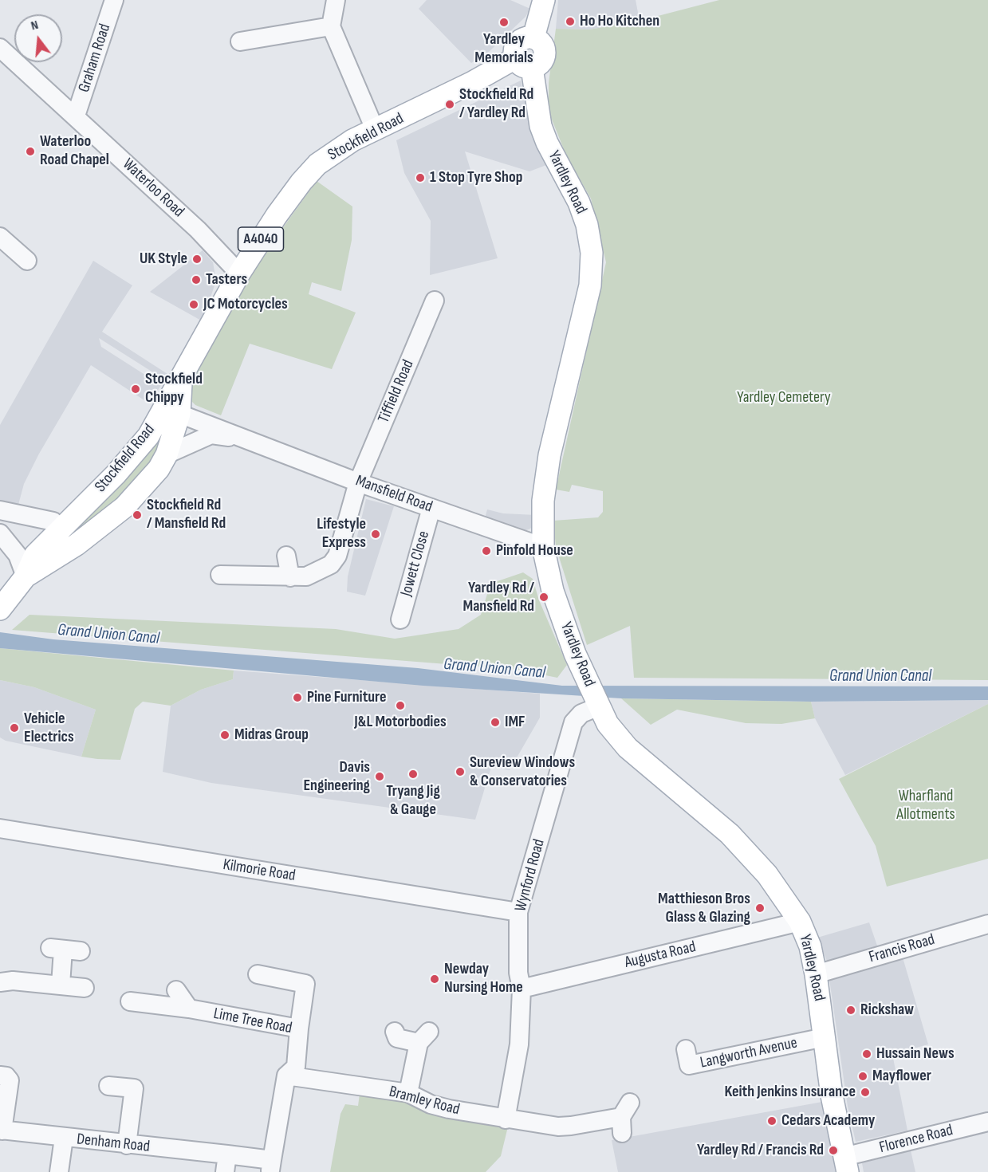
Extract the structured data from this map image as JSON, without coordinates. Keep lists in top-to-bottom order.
{
  "streets": {
    "main road": ["Stockfield Road", "Yardley Road", "A4040"],
    "street": [
      "Graham Road",
      "Waterloo Road",
      "Tiffield Road",
      "Mansfield Road",
      "Jowett Close",
      "Kilmorie Road",
      "Wynford Road",
      "Francis Road",
      "Augusta Road",
      "Lime Tree Road",
      "Langworth Avenue",
      "Bramley Road",
      "Florence Road",
      "Denham Road"
    ]
  },
  "crossings": [
    ["Graham Road", "Waterloo Road"],
    ["Stockfield Road", "Yardley Road"],
    ["Stockfield Road", "Waterloo Road"],
    ["Stockfield Road", "A4040"],
    ["Stockfield Road", "Mansfield Road"],
    ["Yardley Road", "A4040"],
    ["Yardley Road", "Mansfield Road"],
    ["Yardley Road", "Wynford Road"],
    ["Yardley Road", "Francis Road"],
    ["Yardley Road", "Augusta Road"],
    ["Yardley Road", "Langworth Avenue"],
    ["Yardley Road", "Florence Road"],
    ["Tiffield Road", "Mansfield Road"],
    ["Mansfield Road", "Jowett Close"],
    ["Kilmorie Road", "Wynford Road"],
    ["Wynford Road", "Augusta Road"],
    ["Wynford Road", "Bramley Road"],
    ["Lime Tree Road", "Bramley Road"],
    ["Lime Tree Road", "Denham Road"]
  ],
  "water": ["Grand Union Canal"],
  "parks": ["Yardley Cemetery", "Wharfland Allotments"],
  "places": [
    "Ho Ho Kitchen",
    "Yardley Memorials",
    "Stockfield Rd / Yardley Rd",
    "Waterloo Road Chapel",
    "1 Stop Tyre Shop",
    "UK Style",
    "Tasters",
    "JC Motorcycles",
    "Stockfield Chippy",
    "Stockfield Rd / Mansfield Rd",
    "Lifestyle Express",
    "Pinfold House",
    "Yardley Rd / Mansfield Rd",
    "Pine Furniture",
    "J&L Motorbodies",
    "IMF",
    "Vehicle Electrics",
    "Midras Group",
    "Sureview Windows & Conservatories",
    "Tryang Jig & Gauge",
    "Davis Engineering",
    "Matthieson Bros Glass & Glazing",
    "Newday Nursing Home",
    "Rickshaw",
    "Hussain News",
    "Mayflower",
    "Keith Jenkins Insurance",
    "Cedars Academy",
    "Yardley Rd / Francis Rd"
  ],
  "north": "top"
}
